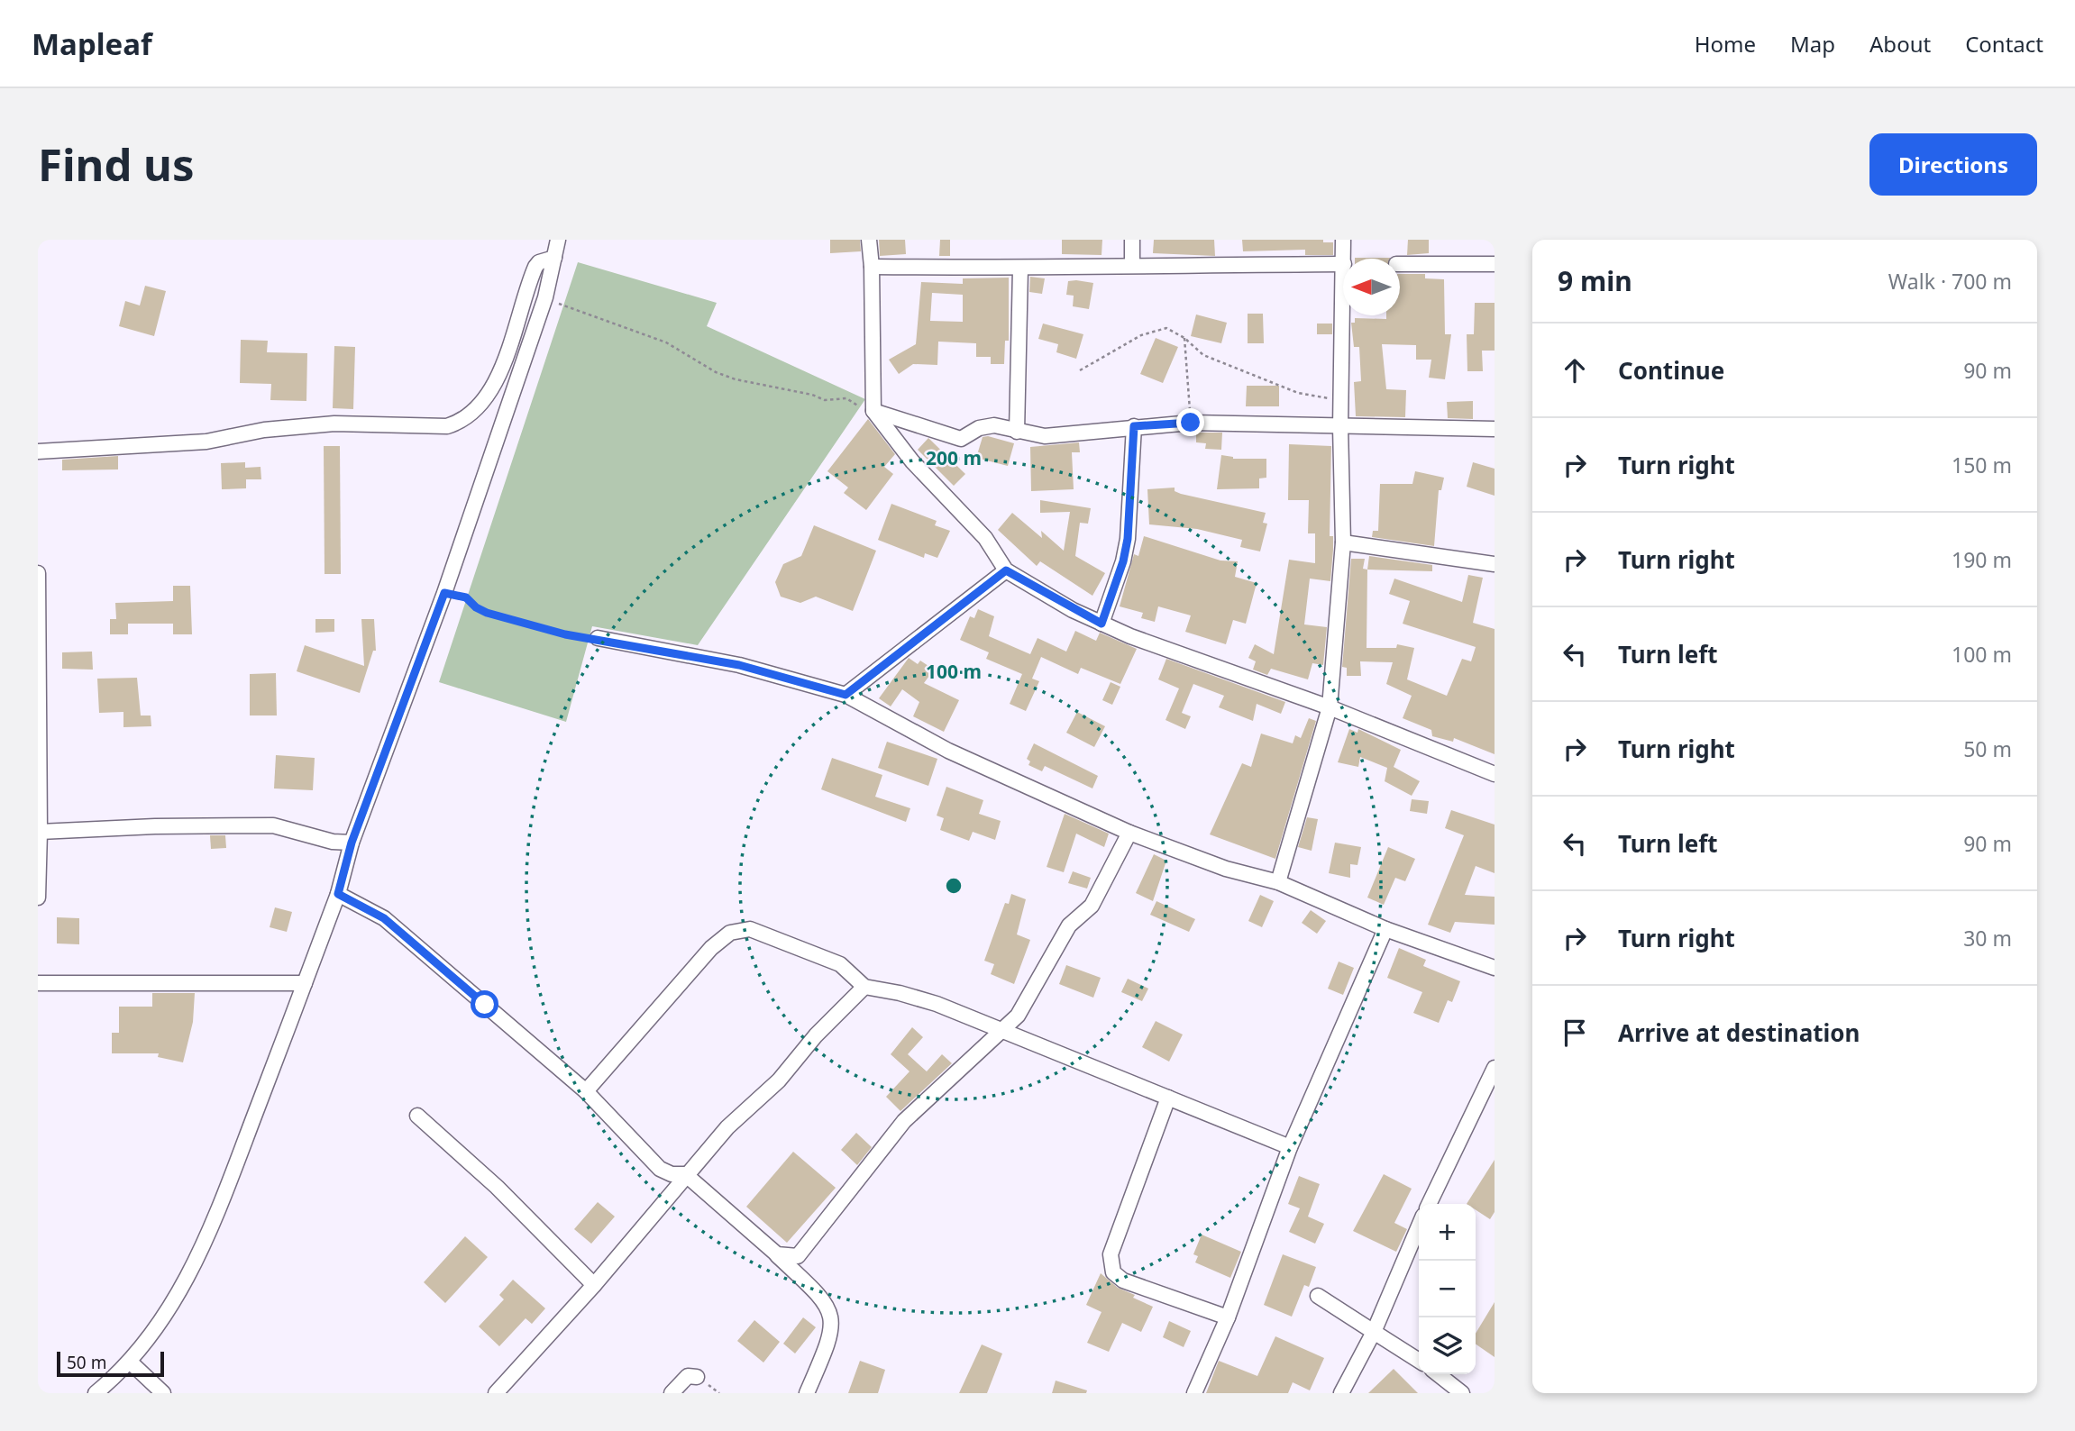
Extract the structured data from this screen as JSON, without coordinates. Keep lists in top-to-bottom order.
{
  "scale_bar": "50 m",
  "north": "left",
  "page": {
    "header": "Mapleaf",
    "nav": [
      "Home",
      "Map",
      "About",
      "Contact"
    ],
    "buttons": "Directions",
    "title": "Find us",
    "heading": ["9 min", "Walk · 700 m"],
    "list": [
      ["Continue", "90 m"],
      ["Turn right", "150 m"],
      ["Turn right", "190 m"],
      ["Turn left", "100 m"],
      ["Turn right", "50 m"],
      ["Turn left", "90 m"],
      ["Turn right", "30 m"],
      "Arrive at destination"
    ],
    "map_buttons": ["+", "−"],
    "scale": "50 m"
  },
  "rings": ["200 m", "100 m"]
}
